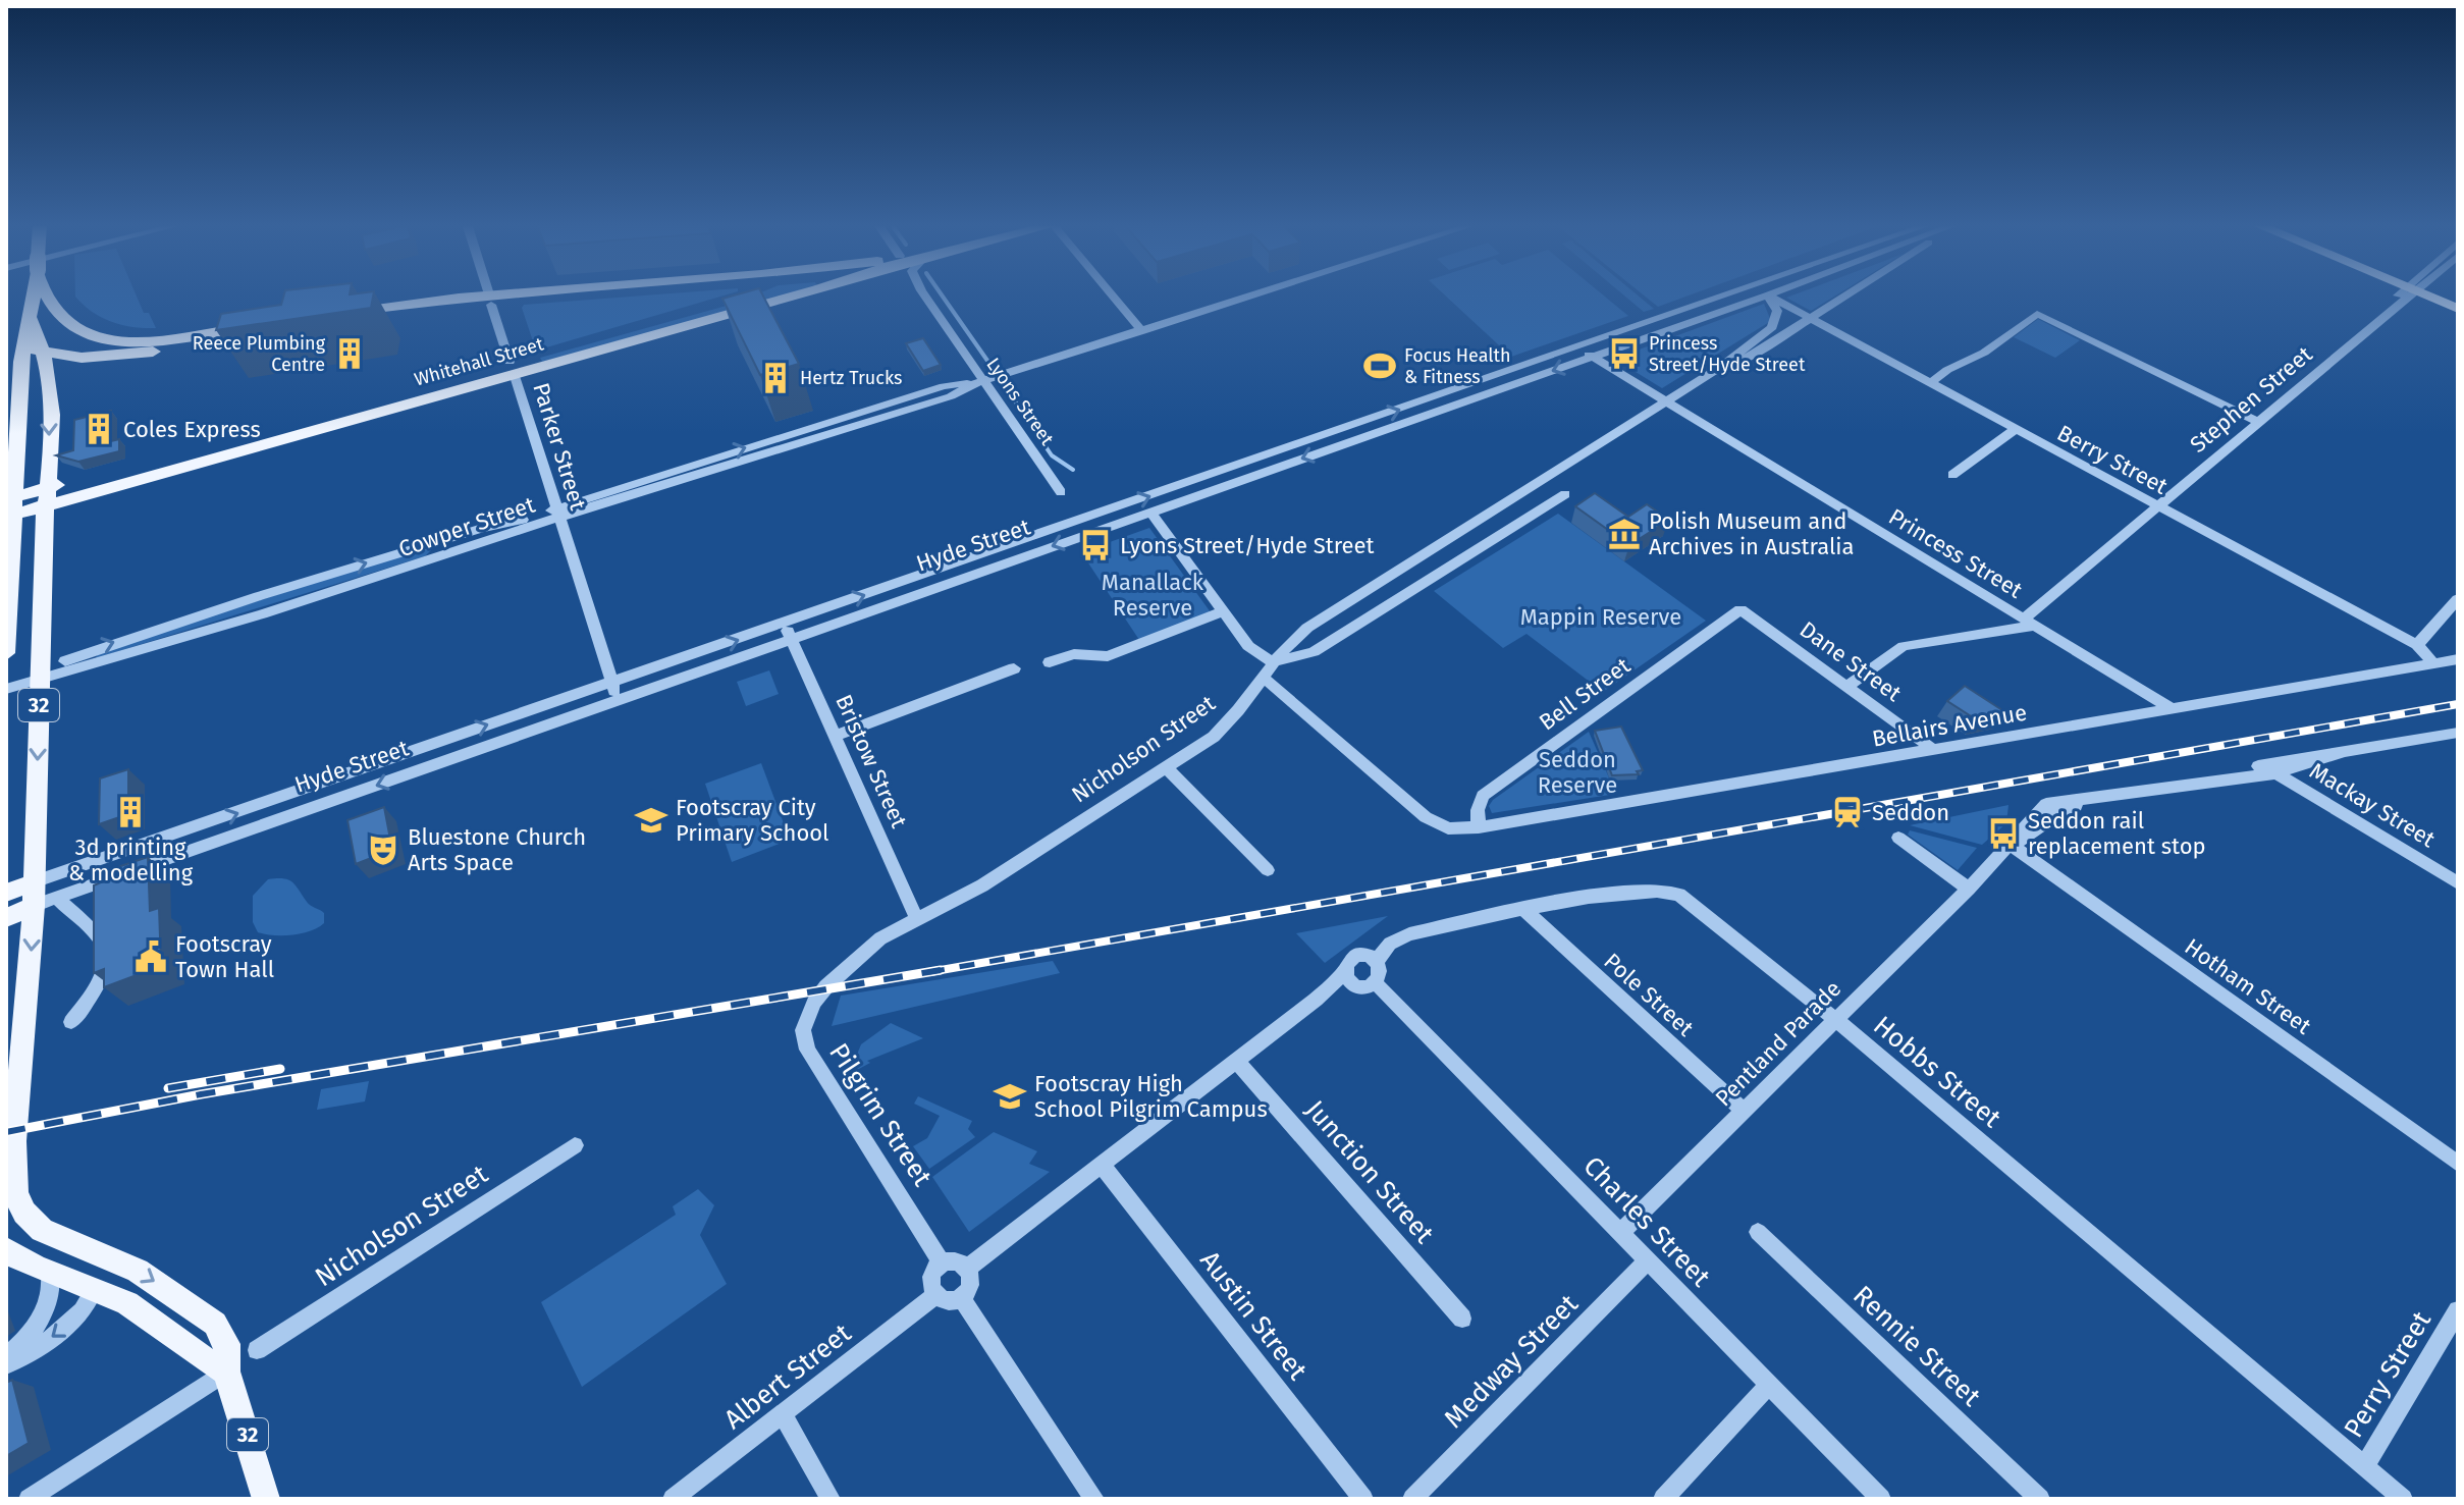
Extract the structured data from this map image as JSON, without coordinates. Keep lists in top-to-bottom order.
{
  "streets": {
    "main road": ["Whitehall Street", "Hyde Street", "32"],
    "street": [
      "Stephen Street",
      "Lyons Street",
      "Parker Street",
      "Berry Street",
      "Cowper Street",
      "Princess Street",
      "Dane Street",
      "Bell Street",
      "Bellairs Avenue",
      "Nicholson Street",
      "Bristow Street",
      "Mackay Street",
      "Hotham Street",
      "Pole Street",
      "Pentland Parade",
      "Hobbs Street",
      "Pilgrim Street",
      "Junction Street",
      "Charles Street",
      "Austin Street",
      "Rennie Street",
      "Medway Street",
      "Perry Street",
      "Albert Street"
    ]
  },
  "crossings": [
    ["Whitehall Street", "Parker Street"],
    ["Whitehall Street", "32"],
    ["Stephen Street", "Berry Street"],
    ["Stephen Street", "Princess Street"],
    ["Lyons Street", "Cowper Street"],
    ["Parker Street", "Cowper Street"],
    ["Parker Street", "Hyde Street"],
    ["Berry Street", "Hyde Street"],
    ["Berry Street", "Bellairs Avenue"],
    ["Berry Street", "Nicholson Street"],
    ["Cowper Street", "32"],
    ["Hyde Street", "Princess Street"],
    ["Hyde Street", "32"],
    ["Hyde Street", "Nicholson Street"],
    ["Hyde Street", "Bristow Street"],
    ["Princess Street", "Bellairs Avenue"],
    ["Princess Street", "Nicholson Street"],
    ["Dane Street", "Bell Street"],
    ["Dane Street", "Bellairs Avenue"],
    ["Bell Street", "Bellairs Avenue"],
    ["Bellairs Avenue", "Nicholson Street"],
    ["Nicholson Street", "Bristow Street"],
    ["Nicholson Street", "Pilgrim Street"],
    ["Mackay Street", "Pentland Parade"],
    ["Hotham Street", "Pentland Parade"],
    ["Pole Street", "Pentland Parade"],
    ["Pole Street", "Hobbs Street"],
    ["Pentland Parade", "Hobbs Street"],
    ["Pentland Parade", "Charles Street"],
    ["Hobbs Street", "Charles Street"],
    ["Hobbs Street", "Perry Street"],
    ["Pilgrim Street", "Albert Street"],
    ["Charles Street", "Medway Street"]
  ],
  "parks": ["Manallack Reserve", "Mappin Reserve", "Seddon Reserve"],
  "places": {
    "building": [
      "Reece Plumbing Centre",
      "Hertz Trucks",
      "Coles Express",
      "3d printing & modelling"
    ],
    "bus stop": ["Princess Street/Hyde Street", "Lyons Street/Hyde Street", "Seddon rail replacement stop"],
    "sports": ["Focus Health & Fitness"],
    "museum": ["Polish Museum and Archives in Australia"],
    "station": ["Seddon"],
    "school or university": ["Footscray City Primary School", "Footscray High School Pilgrim Campus"],
    "theatre": ["Bluestone Church Arts Space"],
    "public building": ["Footscray Town Hall"]
  }
}
